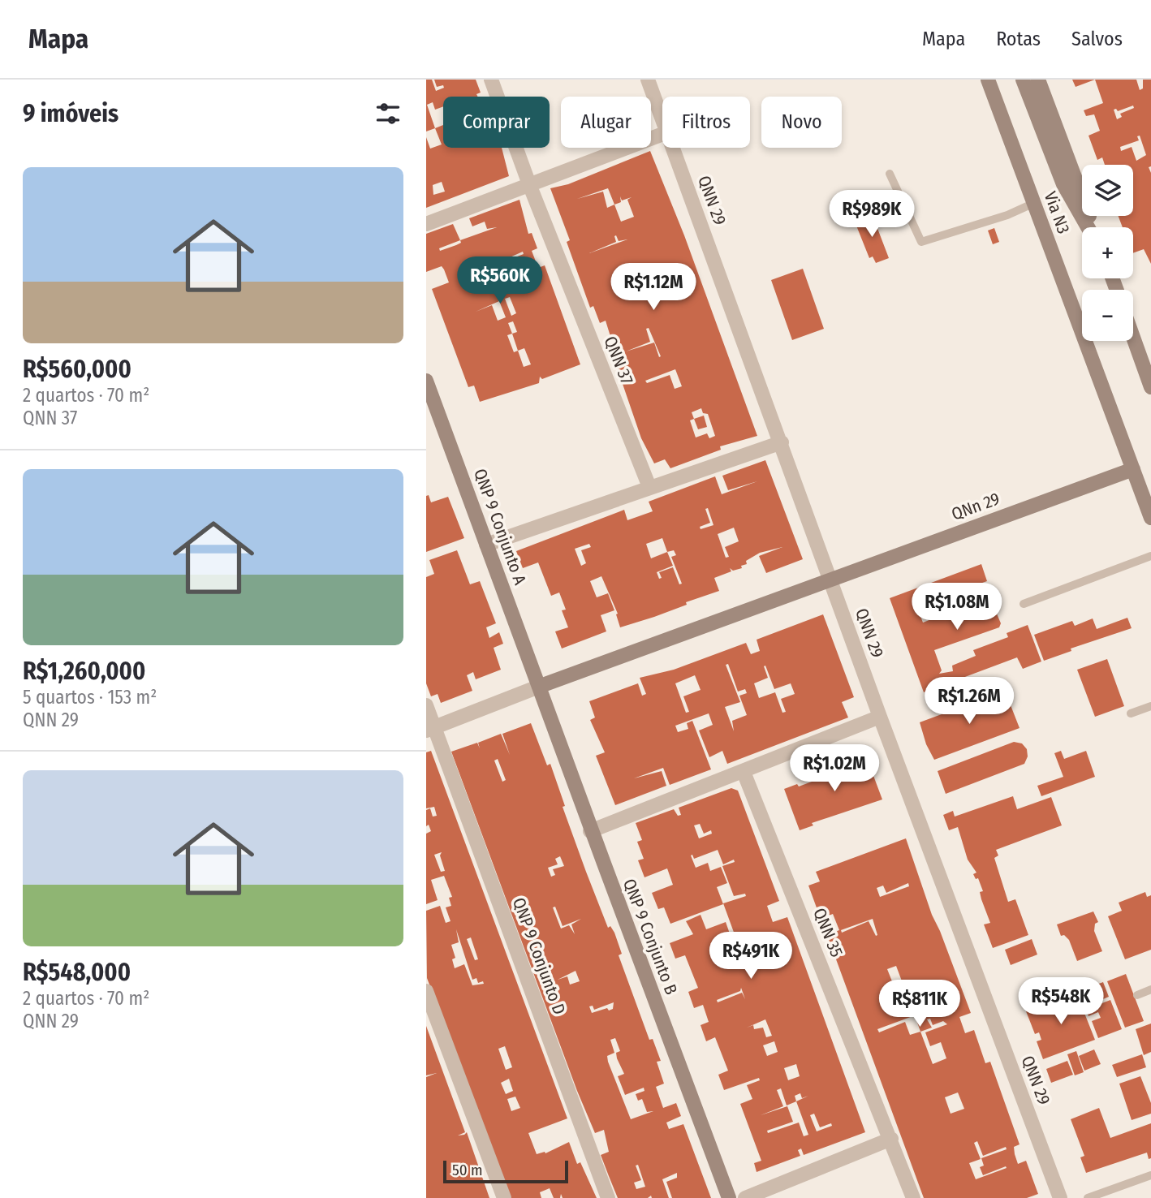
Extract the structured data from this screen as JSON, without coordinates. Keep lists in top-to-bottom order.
{
  "streets": {
    "street": [
      "QNN 29",
      "Via N3",
      "QNN 37",
      "QNn 29",
      "QNP 9 Conjunto A",
      "QNN 35",
      "QNP 9 Conjunto B",
      "QNP 9 Conjunto D"
    ]
  },
  "crossings": [
    ["QNN 29", "QNn 29"],
    ["Via N3", "QNn 29"],
    ["QNP 9 Conjunto A", "QNP 9 Conjunto B"]
  ],
  "scale_bar": "50 m",
  "page": {
    "header": "Mapa",
    "nav": ["Mapa", "Rotas", "Salvos"],
    "heading": "9 imóveis",
    "chip": [
      "Comprar",
      "Alugar",
      "Filtros",
      "Novo"
    ],
    "list": [
      {
        "name": "R$560,000",
        "note": "2 quartos · 70 m² · QNN 37"
      },
      {
        "name": "R$1,260,000",
        "note": "5 quartos · 153 m² · QNN 29"
      },
      {
        "name": "R$548,000",
        "note": "2 quartos · 70 m² · QNN 29"
      }
    ],
    "map_buttons": ["+", "−"],
    "price": [
      "R$989K",
      "R$560K",
      "R$1.12M",
      "R$1.08M",
      "R$1.26M",
      "R$1.02M",
      "R$491K",
      "R$548K",
      "R$811K"
    ],
    "scale": "50 m"
  }
}
